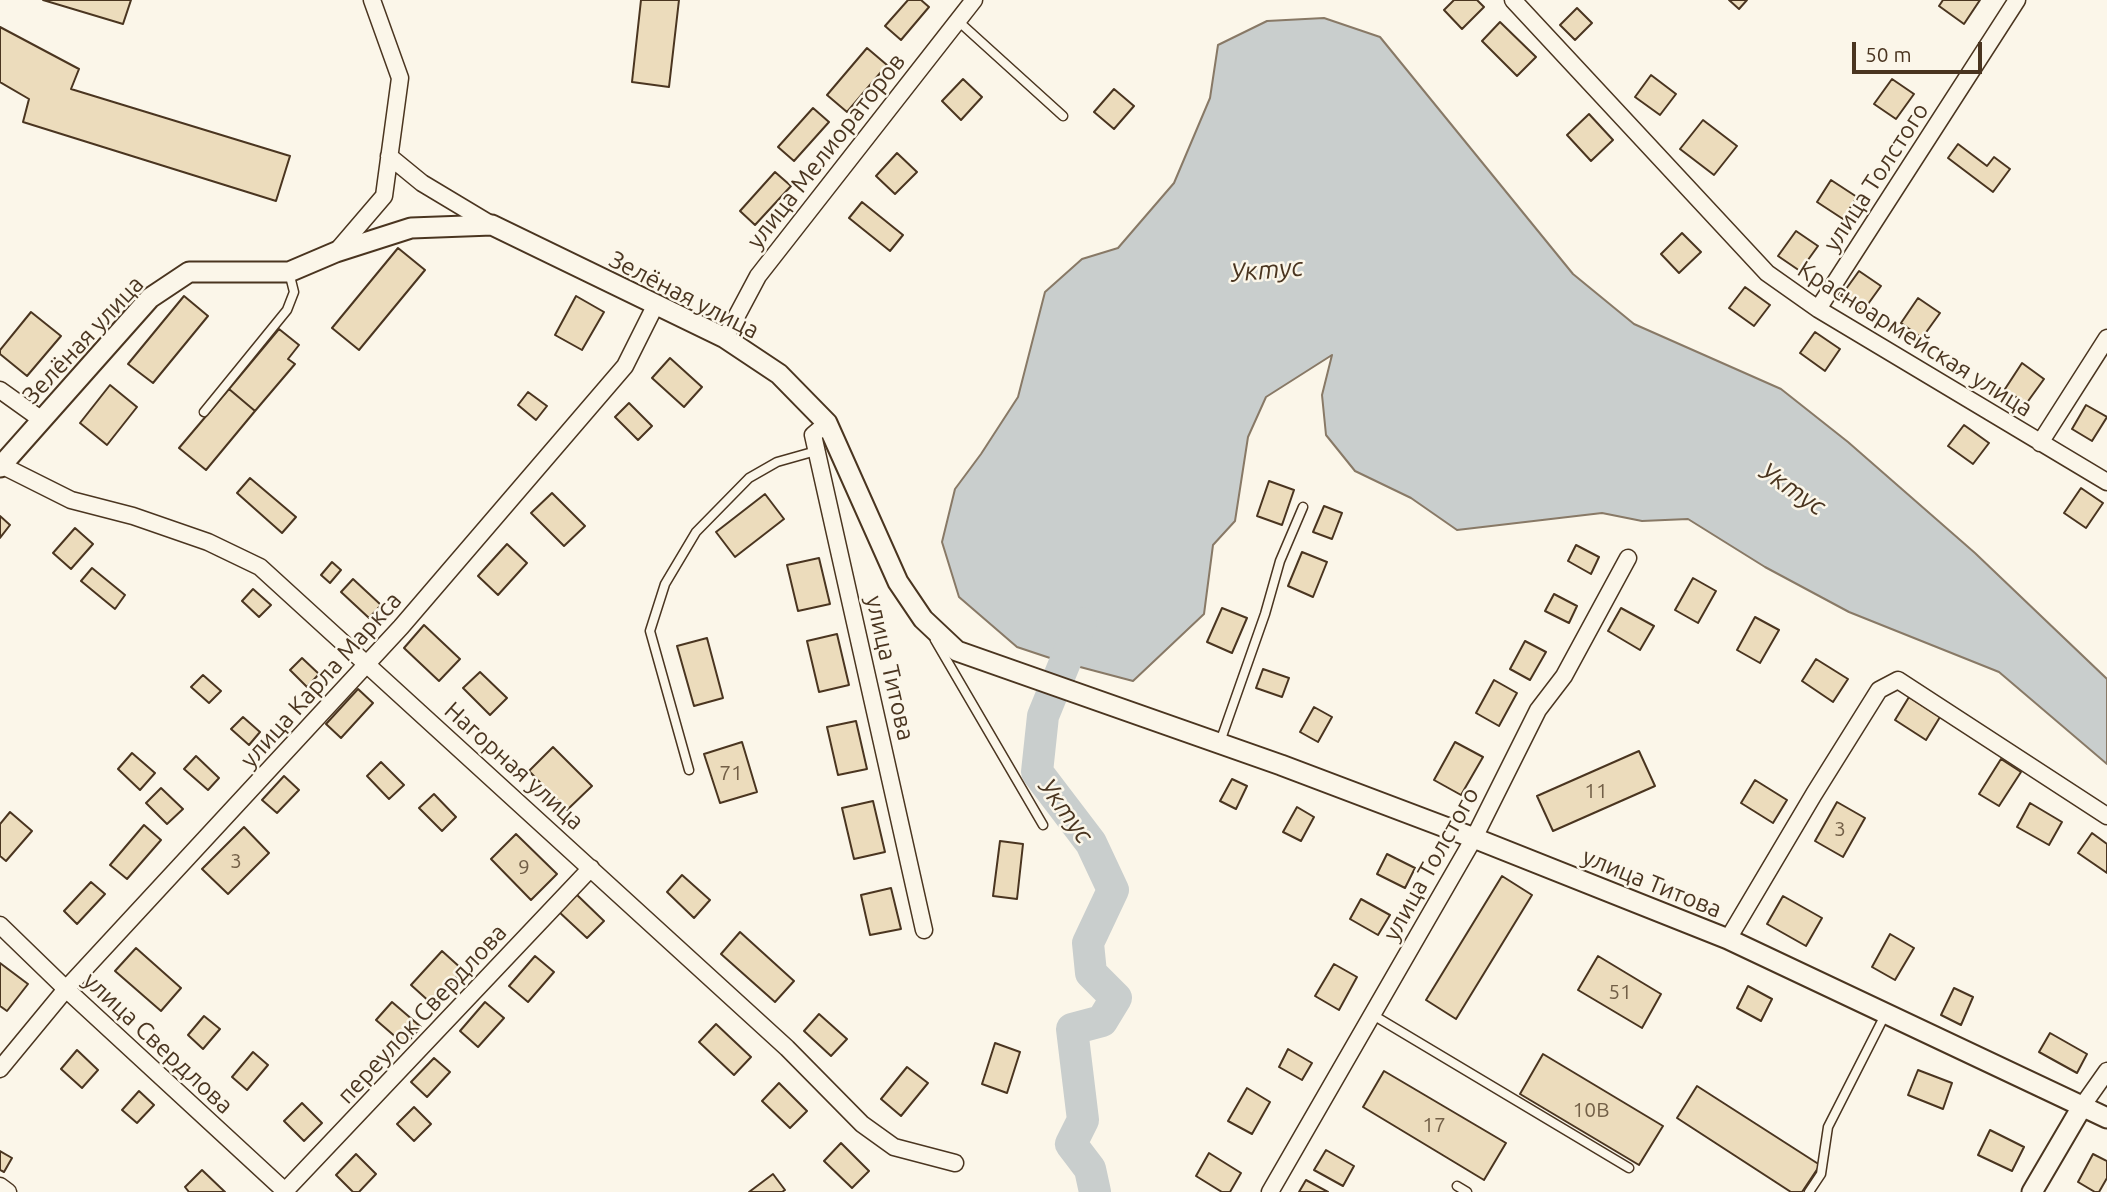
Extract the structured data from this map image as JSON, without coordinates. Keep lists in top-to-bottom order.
{
  "streets": {
    "street": [
      "улица Мелиораторов",
      "улица Толстого",
      "Зелёная улица",
      "Красноармейская улица",
      "улица Титова",
      "улица Карла Маркса",
      "Нагорная улица",
      "переулок Свердлова",
      "улица Свердлова"
    ]
  },
  "crossings": [
    ["улица Мелиораторов", "Зелёная улица"],
    ["улица Толстого", "Красноармейская улица"],
    ["улица Толстого", "улица Титова"],
    ["Зелёная улица", "улица Титова"],
    ["Зелёная улица", "улица Карла Маркса"],
    ["Зелёная улица", "Нагорная улица"],
    ["улица Карла Маркса", "Нагорная улица"],
    ["улица Карла Маркса", "улица Свердлова"],
    ["Нагорная улица", "переулок Свердлова"],
    ["переулок Свердлова", "улица Свердлова"]
  ],
  "water": ["Уктус"],
  "house_numbers": [
    "71",
    "11",
    "3",
    "3",
    "9",
    "51",
    "10В",
    "17"
  ],
  "scale_bar": "50 m"
}
